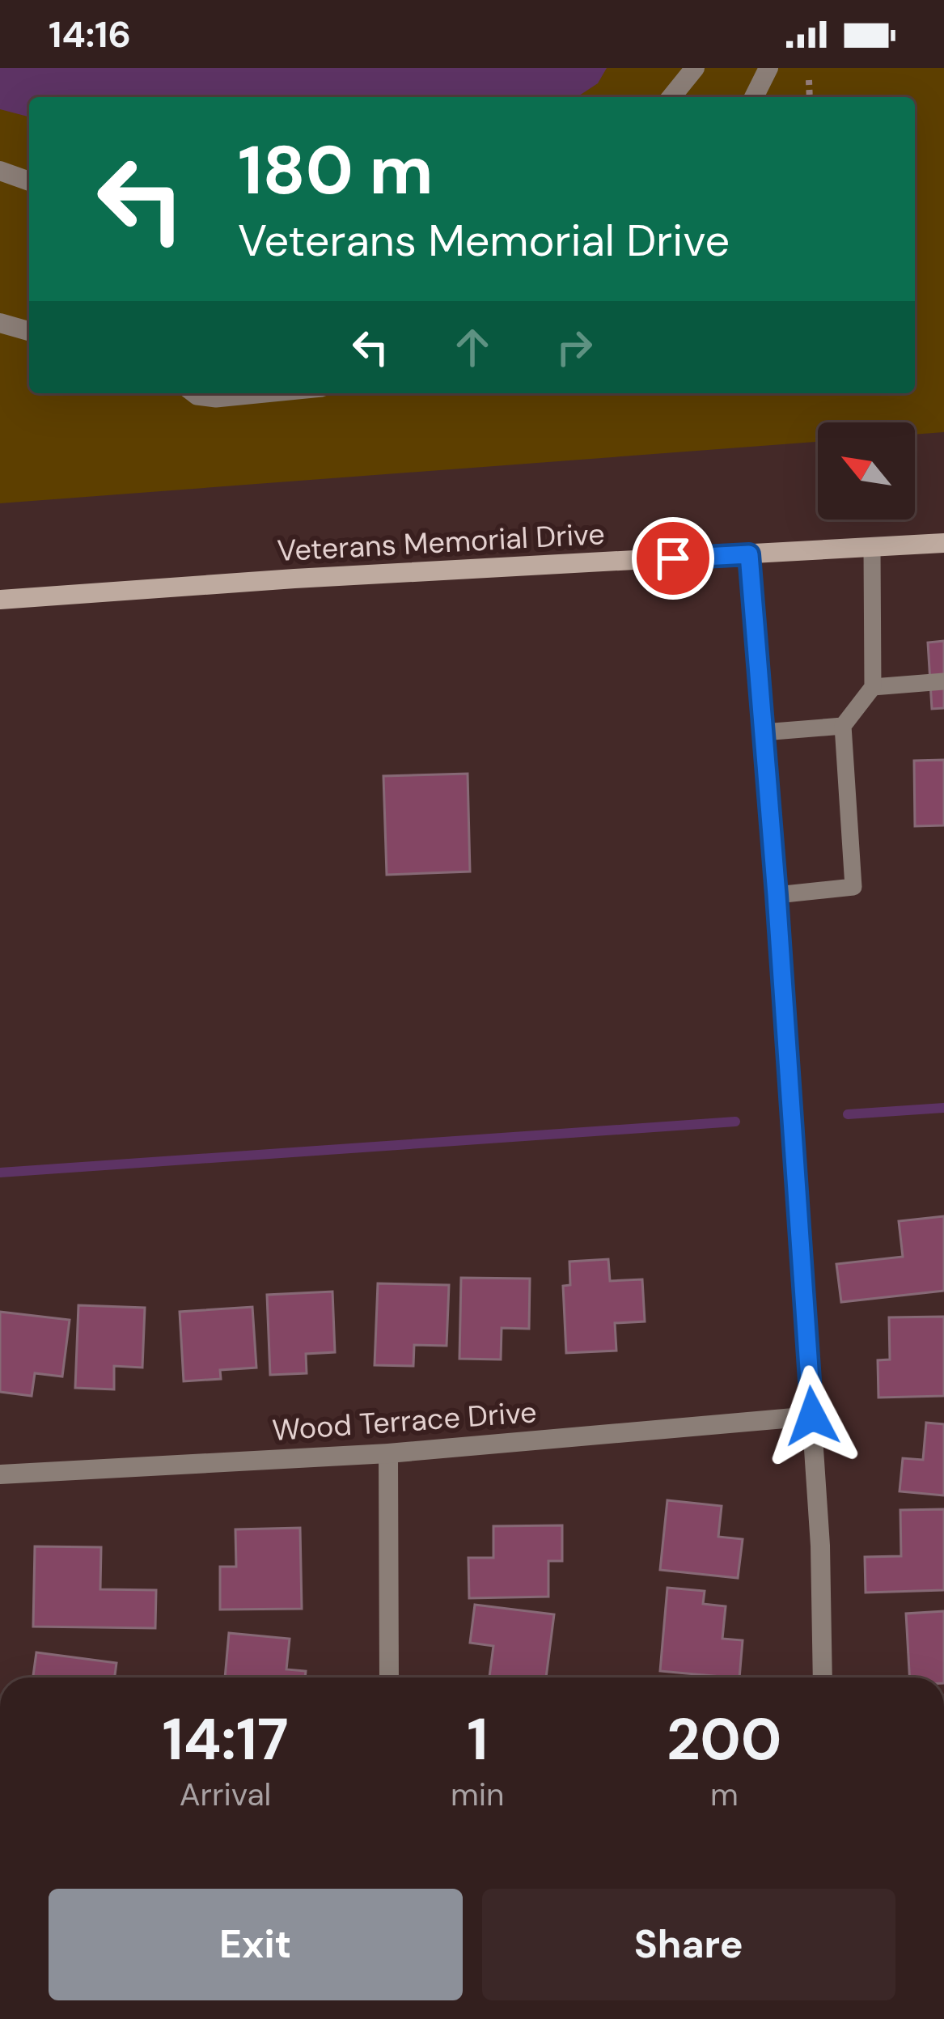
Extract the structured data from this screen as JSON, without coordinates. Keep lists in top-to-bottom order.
{
  "streets": {
    "main road": ["Veterans Memorial Drive"],
    "street": ["Wood Terrace Drive"]
  },
  "north": "top left",
  "page": {
    "status": "14:16",
    "turn": ["180 m", "Veterans Memorial Drive"],
    "eta": [
      "14:17",
      "Arrival",
      "1",
      "min",
      "200",
      "m"
    ],
    "buttons": ["Exit", "Share"]
  }
}
